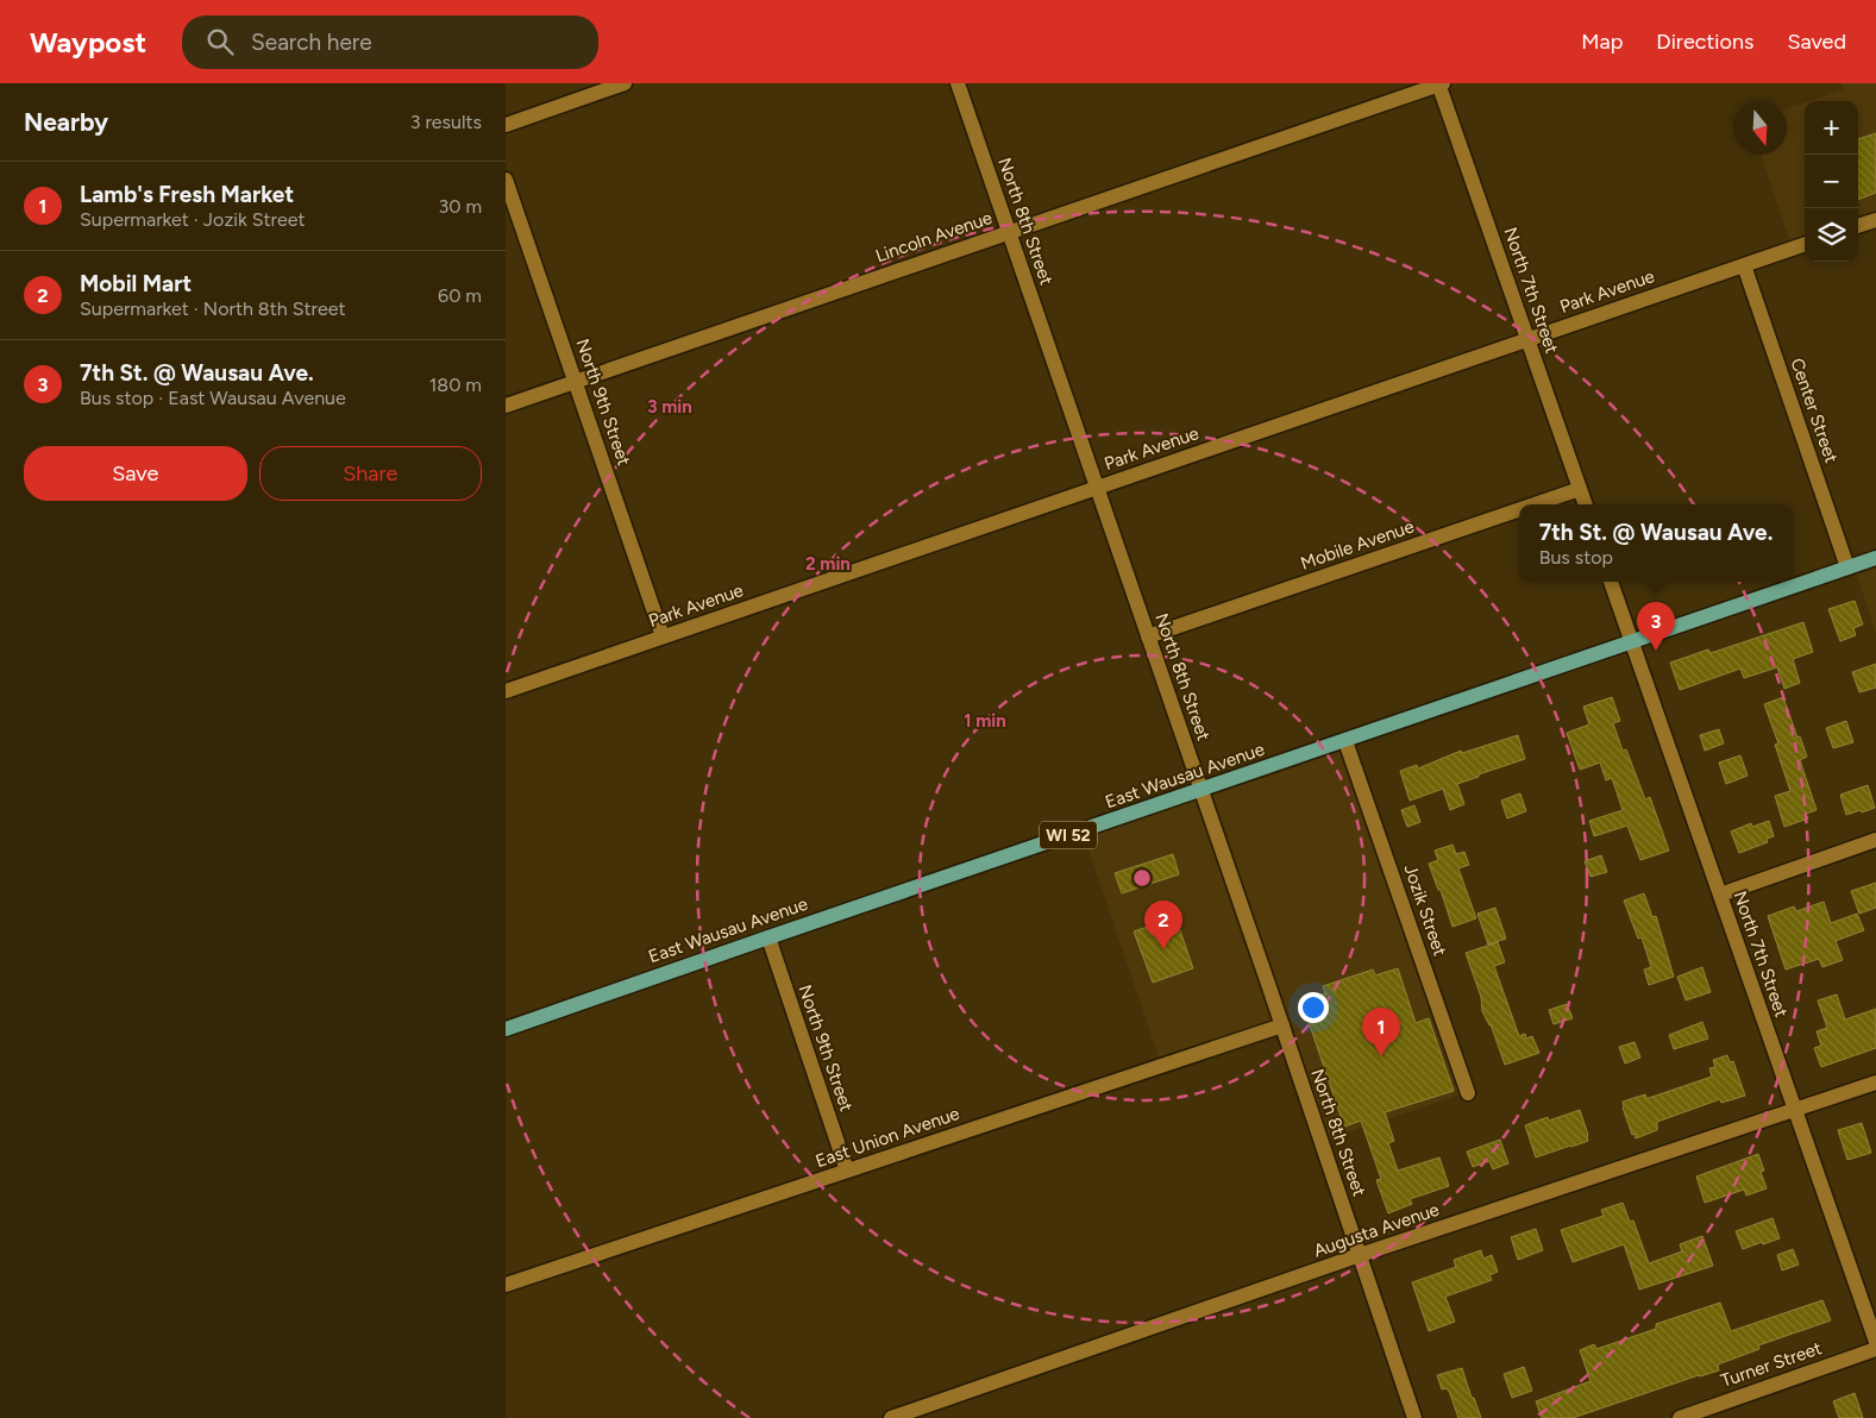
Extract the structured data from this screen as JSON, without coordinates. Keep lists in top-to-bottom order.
{
  "streets": {
    "main road": ["East Wausau Avenue", "WI 52"],
    "street": [
      "North 8th Street",
      "Lincoln Avenue",
      "North 7th Street",
      "Park Avenue",
      "North 9th Street",
      "Center Street",
      "Mobile Avenue",
      "Jozik Street",
      "East Union Avenue",
      "Augusta Avenue",
      "Turner Street"
    ]
  },
  "crossings": [
    ["North 8th Street", "Lincoln Avenue"],
    ["North 8th Street", "Park Avenue"],
    ["North 8th Street", "Mobile Avenue"],
    ["North 8th Street", "East Wausau Avenue"],
    ["North 8th Street", "East Union Avenue"],
    ["North 8th Street", "Augusta Avenue"],
    ["Lincoln Avenue", "North 7th Street"],
    ["Lincoln Avenue", "North 9th Street"],
    ["North 7th Street", "Park Avenue"],
    ["North 7th Street", "Mobile Avenue"],
    ["North 7th Street", "East Wausau Avenue"],
    ["North 7th Street", "Augusta Avenue"],
    ["Park Avenue", "North 9th Street"],
    ["Park Avenue", "Center Street"],
    ["North 9th Street", "East Wausau Avenue"],
    ["North 9th Street", "East Union Avenue"],
    ["Center Street", "East Wausau Avenue"],
    ["East Wausau Avenue", "Jozik Street"]
  ],
  "north": "bottom",
  "page": {
    "header": "Waypost",
    "search": "Search here",
    "nav": ["Map", "Directions", "Saved"],
    "heading": ["Nearby", "3 results"],
    "map_buttons": ["+", "−"],
    "list": [
      {
        "mark": "1",
        "name": "Lamb's Fresh Market",
        "note": "Supermarket · Jozik Street",
        "value": "30 m"
      },
      {
        "mark": "2",
        "name": "Mobil Mart",
        "note": "Supermarket · North 8th Street",
        "value": "60 m"
      },
      {
        "mark": "3",
        "name": "7th St. @ Wausau Ave.",
        "note": "Bus stop · East Wausau Avenue",
        "value": "180 m"
      }
    ],
    "buttons": ["Save", "Share"],
    "popup": ["7th St. @ Wausau Ave.", "Bus stop"],
    "pins": ["3", "2", "1"]
  },
  "rings": ["3 min", "2 min", "1 min"]
}
